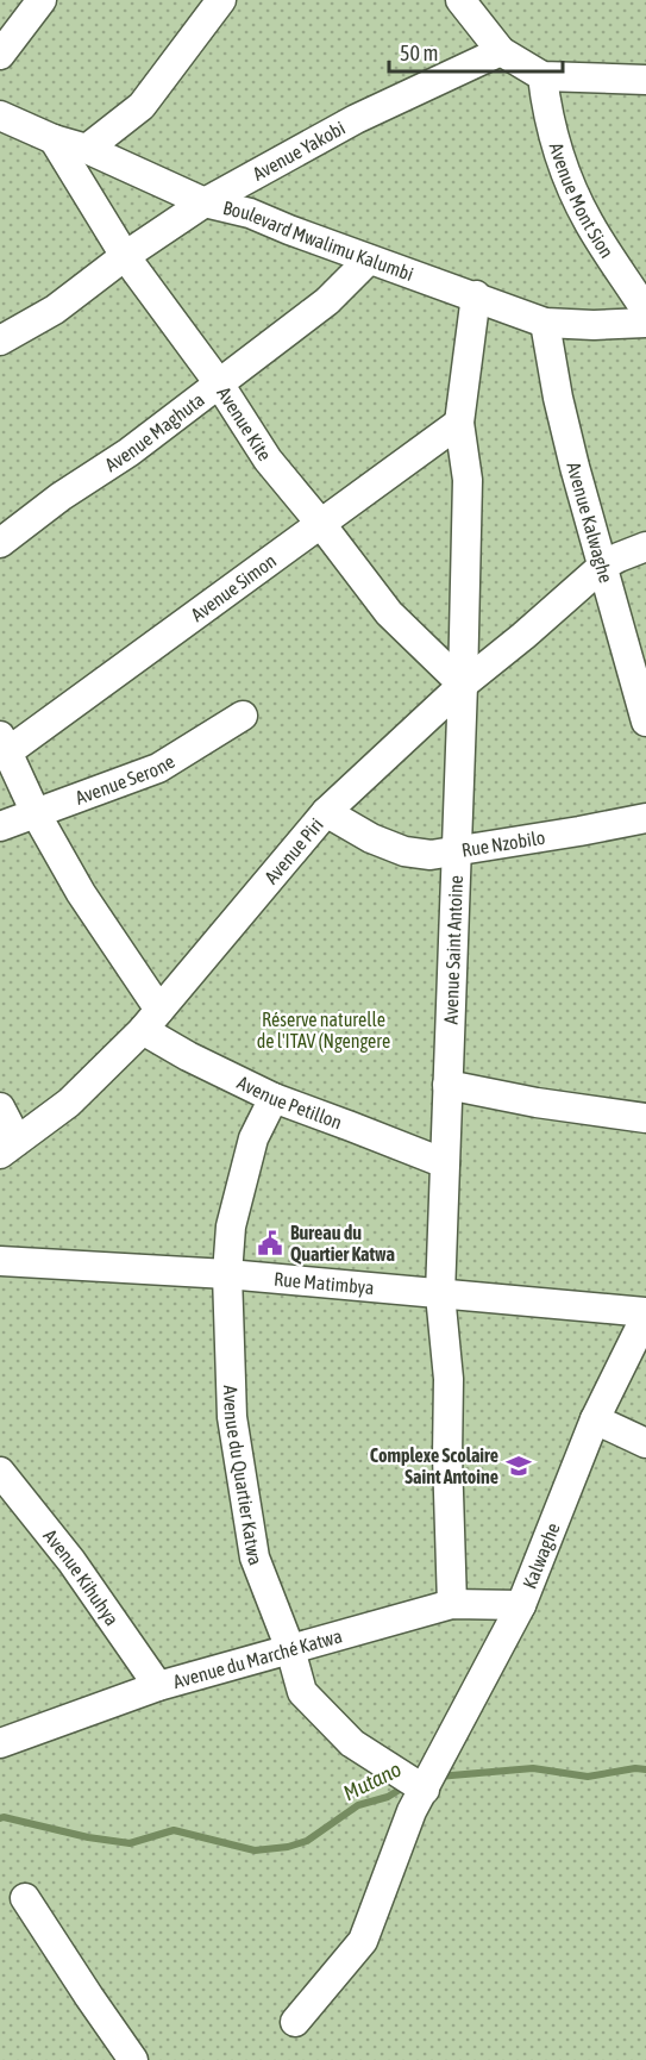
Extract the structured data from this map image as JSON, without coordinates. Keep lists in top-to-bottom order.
{
  "streets": {
    "street": [
      "Avenue Yakobi",
      "Avenue Mont Sion",
      "Boulevard Mwalimu Kalumbi",
      "Avenue Kite",
      "Avenue Maghuta",
      "Avenue Kalwaghe",
      "Avenue Simon",
      "Avenue Serone",
      "Rue Nzobilo",
      "Avenue Piri",
      "Avenue Saint Antoine",
      "Avenue Petillon",
      "Rue Matimbya",
      "Avenue du Quartier Katwa",
      "Kalwaghe",
      "Avenue Kihuhya",
      "Avenue du Marché Katwa"
    ]
  },
  "crossings": [
    ["Avenue Yakobi", "Boulevard Mwalimu Kalumbi"],
    ["Avenue Yakobi", "Avenue Kite"],
    ["Boulevard Mwalimu Kalumbi", "Avenue Kite"],
    ["Boulevard Mwalimu Kalumbi", "Avenue Maghuta"],
    ["Boulevard Mwalimu Kalumbi", "Avenue Kalwaghe"],
    ["Boulevard Mwalimu Kalumbi", "Avenue Saint Antoine"],
    ["Avenue Kite", "Avenue Maghuta"],
    ["Avenue Kite", "Avenue Simon"],
    ["Avenue Kite", "Avenue Piri"],
    ["Avenue Kite", "Avenue Saint Antoine"],
    ["Avenue Kalwaghe", "Avenue Piri"],
    ["Avenue Simon", "Avenue Saint Antoine"],
    ["Avenue Simon", "Avenue Petillon"],
    ["Avenue Serone", "Avenue Petillon"],
    ["Rue Nzobilo", "Avenue Piri"],
    ["Rue Nzobilo", "Avenue Saint Antoine"],
    ["Avenue Piri", "Avenue Saint Antoine"],
    ["Avenue Piri", "Avenue Petillon"],
    ["Avenue Saint Antoine", "Avenue Petillon"],
    ["Avenue Saint Antoine", "Rue Matimbya"],
    ["Avenue Saint Antoine", "Avenue du Marché Katwa"],
    ["Avenue Petillon", "Avenue du Quartier Katwa"],
    ["Rue Matimbya", "Avenue du Quartier Katwa"],
    ["Rue Matimbya", "Kalwaghe"],
    ["Avenue du Quartier Katwa", "Kalwaghe"],
    ["Avenue du Quartier Katwa", "Avenue du Marché Katwa"],
    ["Kalwaghe", "Avenue du Marché Katwa"],
    ["Avenue Kihuhya", "Avenue du Marché Katwa"]
  ],
  "water": ["Mutano"],
  "parks": ["Réserve naturelle de l'ITAV (Ngengere"],
  "places": {
    "public building": ["Bureau du Quartier Katwa"],
    "school or university": ["Complexe Scolaire Saint Antoine"]
  },
  "scale_bar": "50 m"
}
